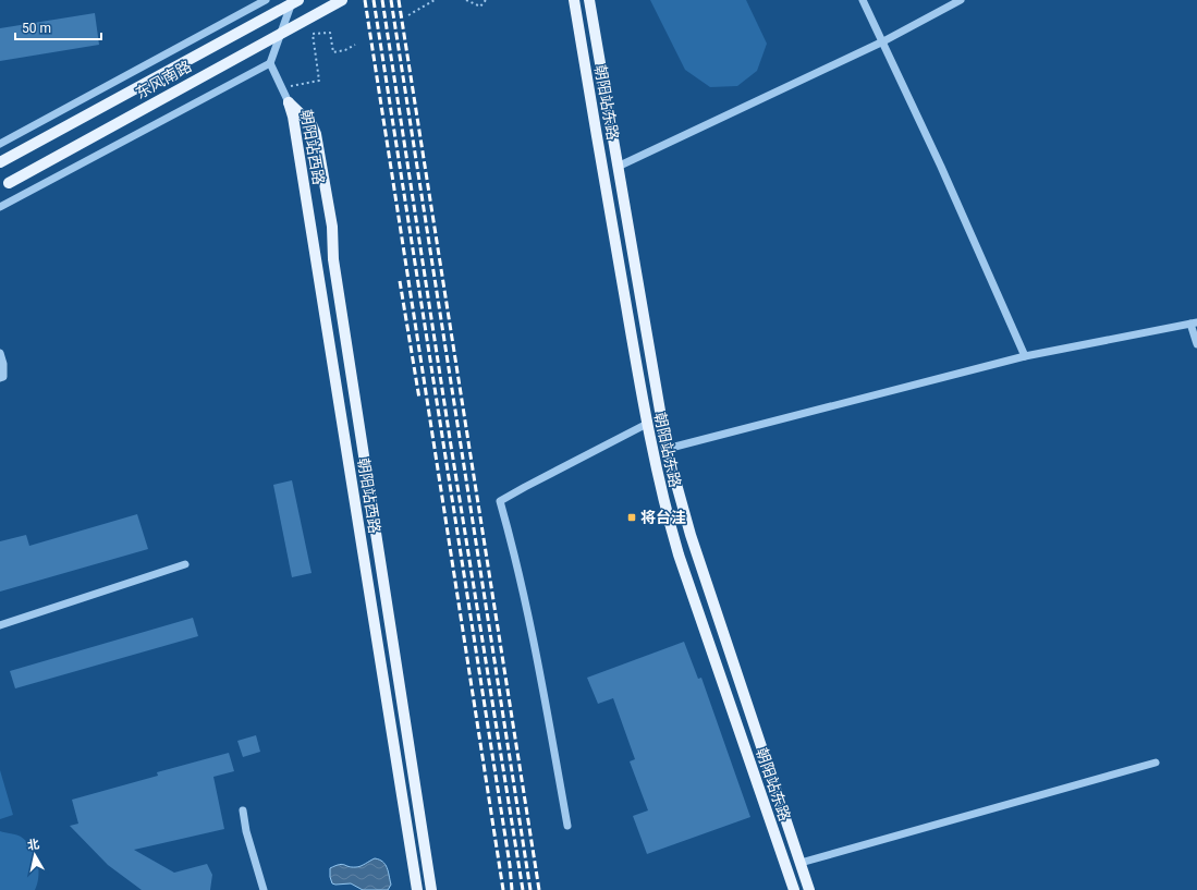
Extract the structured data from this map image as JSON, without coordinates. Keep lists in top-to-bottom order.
{
  "streets": {
    "main road": ["东风南路", "朝阳站东路", "朝阳站西路"]
  },
  "places": {
    "transit": ["将台洼"]
  },
  "scale_bar": "50 m",
  "north": "top"
}
